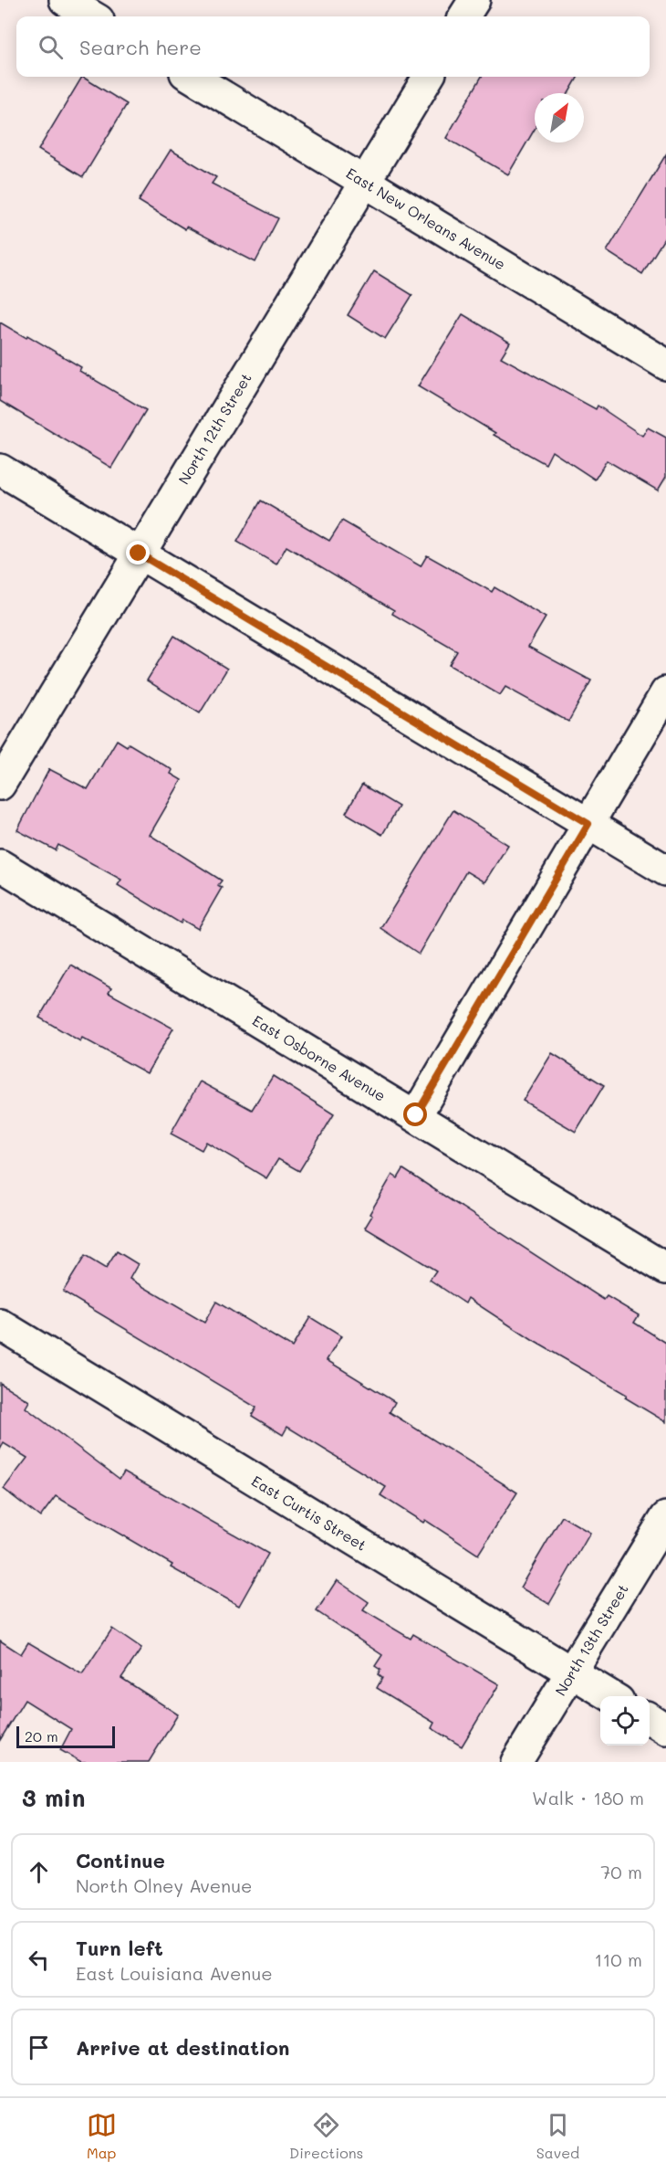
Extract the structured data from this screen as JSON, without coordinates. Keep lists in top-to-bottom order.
{
  "streets": {
    "street": [
      "East New Orleans Avenue",
      "North 12th Street",
      "East Osborne Avenue",
      "East Curtis Street",
      "North 13th Street"
    ]
  },
  "crossings": [
    ["East New Orleans Avenue", "North 12th Street"],
    ["East Curtis Street", "North 13th Street"]
  ],
  "scale_bar": "20 m",
  "north": "top right",
  "page": {
    "search": "Search here",
    "scale": "20 m",
    "heading": ["3 min", "Walk · 180 m"],
    "list": [
      ["Continue", "North Olney Avenue", "70 m"],
      ["Turn left", "East Louisiana Avenue", "110 m"],
      "Arrive at destination"
    ],
    "nav": ["Map", "Directions", "Saved"]
  }
}
